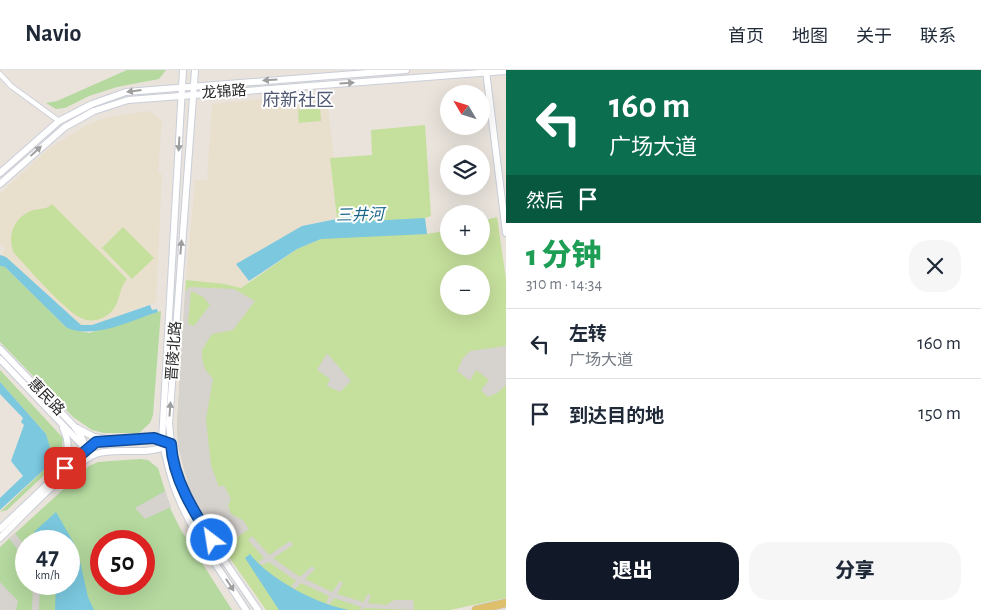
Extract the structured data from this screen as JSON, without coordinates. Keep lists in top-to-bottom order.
{
  "streets": {
    "main road": ["龙锦路", "晋陵北路", "惠民路"]
  },
  "crossings": [
    ["龙锦路", "晋陵北路"]
  ],
  "districts": ["府新社区"],
  "water": ["三井河"],
  "north": "top left",
  "page": {
    "header": "Navio",
    "nav": [
      "首页",
      "地图",
      "关于",
      "联系"
    ],
    "turn": ["160 m", "广场大道"],
    "map_buttons": ["+", "−"],
    "then": "然后",
    "heading": ["1 分钟", "310 m · 14:34"],
    "list": [
      {
        "name": "左转",
        "note": "广场大道",
        "value": "160 m"
      },
      {
        "name": "到达目的地",
        "value": "150 m"
      }
    ],
    "speed": "47 km/h",
    "limit": "50",
    "buttons": ["退出", "分享"]
  }
}
